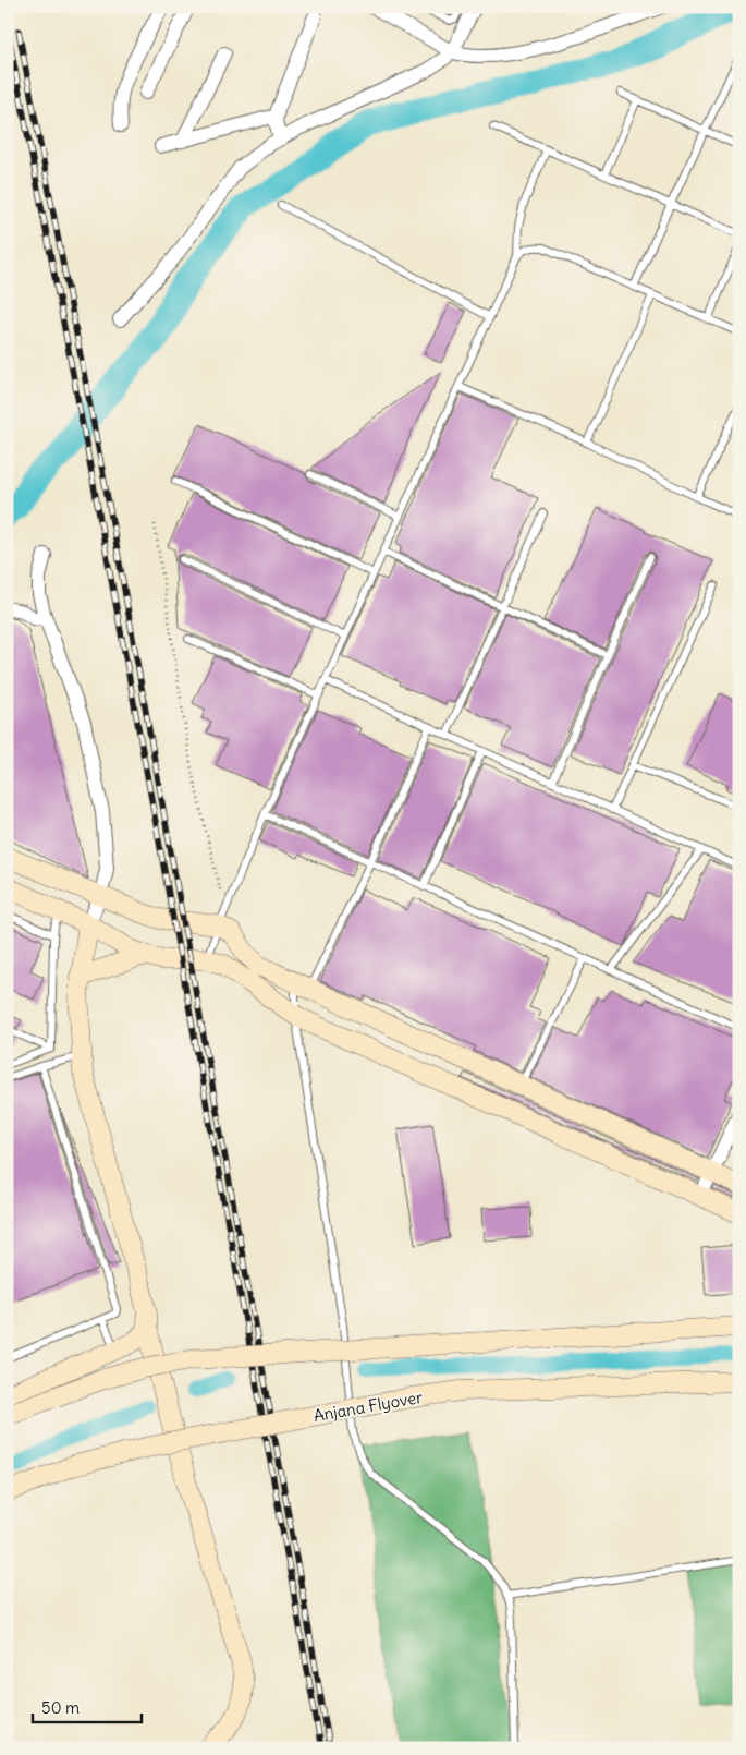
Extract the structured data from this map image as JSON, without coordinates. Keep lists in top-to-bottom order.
{
  "streets": {
    "main road": ["Anjana Flyover"]
  },
  "scale_bar": "50 m"
}
